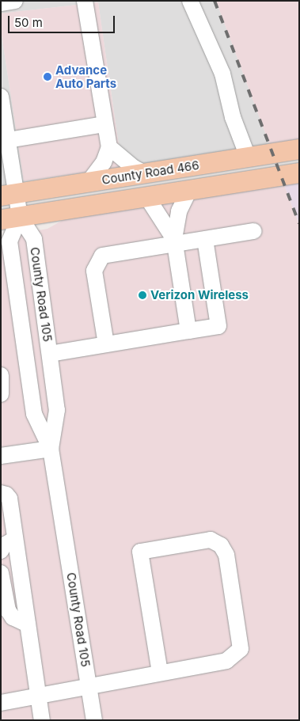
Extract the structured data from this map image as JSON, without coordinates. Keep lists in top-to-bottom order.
{
  "streets": {
    "main road": ["County Road 466"],
    "street": ["County Road 105"]
  },
  "places": ["Advance Auto Parts", "Verizon Wireless"],
  "scale_bar": "50 m"
}
